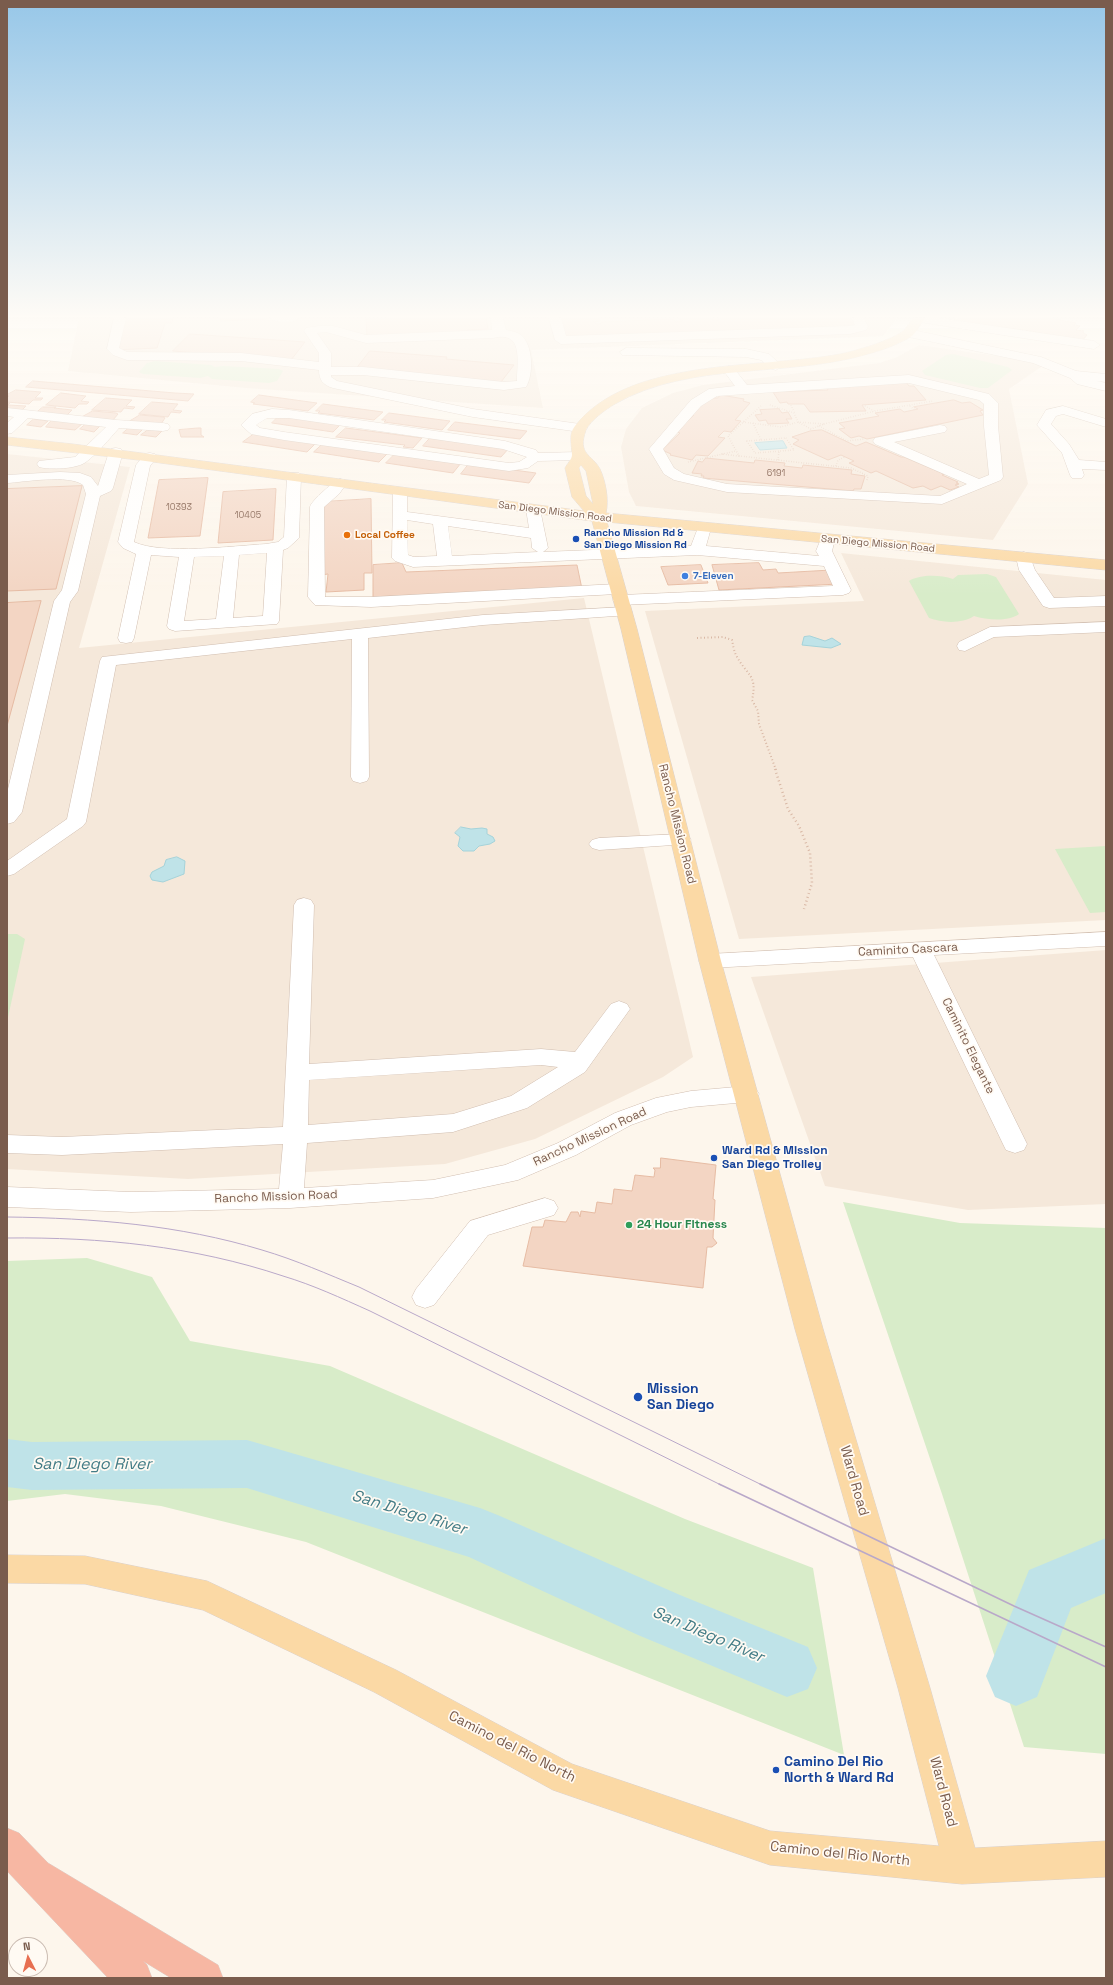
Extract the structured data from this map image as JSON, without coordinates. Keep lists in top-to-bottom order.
{
  "streets": {
    "main road": [
      "San Diego Mission Road",
      "Rancho Mission Road",
      "Ward Road",
      "Camino del Rio North"
    ],
    "street": ["Caminito Cascara", "Caminito Elegante"]
  },
  "crossings": [
    ["San Diego Mission Road", "Rancho Mission Road"],
    ["Rancho Mission Road", "Caminito Cascara"],
    ["Rancho Mission Road", "Ward Road"],
    ["Caminito Cascara", "Caminito Elegante"],
    ["Ward Road", "Camino del Rio North"]
  ],
  "water": ["San Diego River"],
  "places": [
    "Local Coffee",
    "Rancho Mission Rd & San Diego Mission Rd",
    "7-Eleven",
    "Ward Rd & Mission San Diego Trolley",
    "24 Hour Fitness",
    "Mission San Diego",
    "Camino Del Rio North & Ward Rd"
  ],
  "house_numbers": ["6191", "10393", "10405"],
  "north": "top"
}
